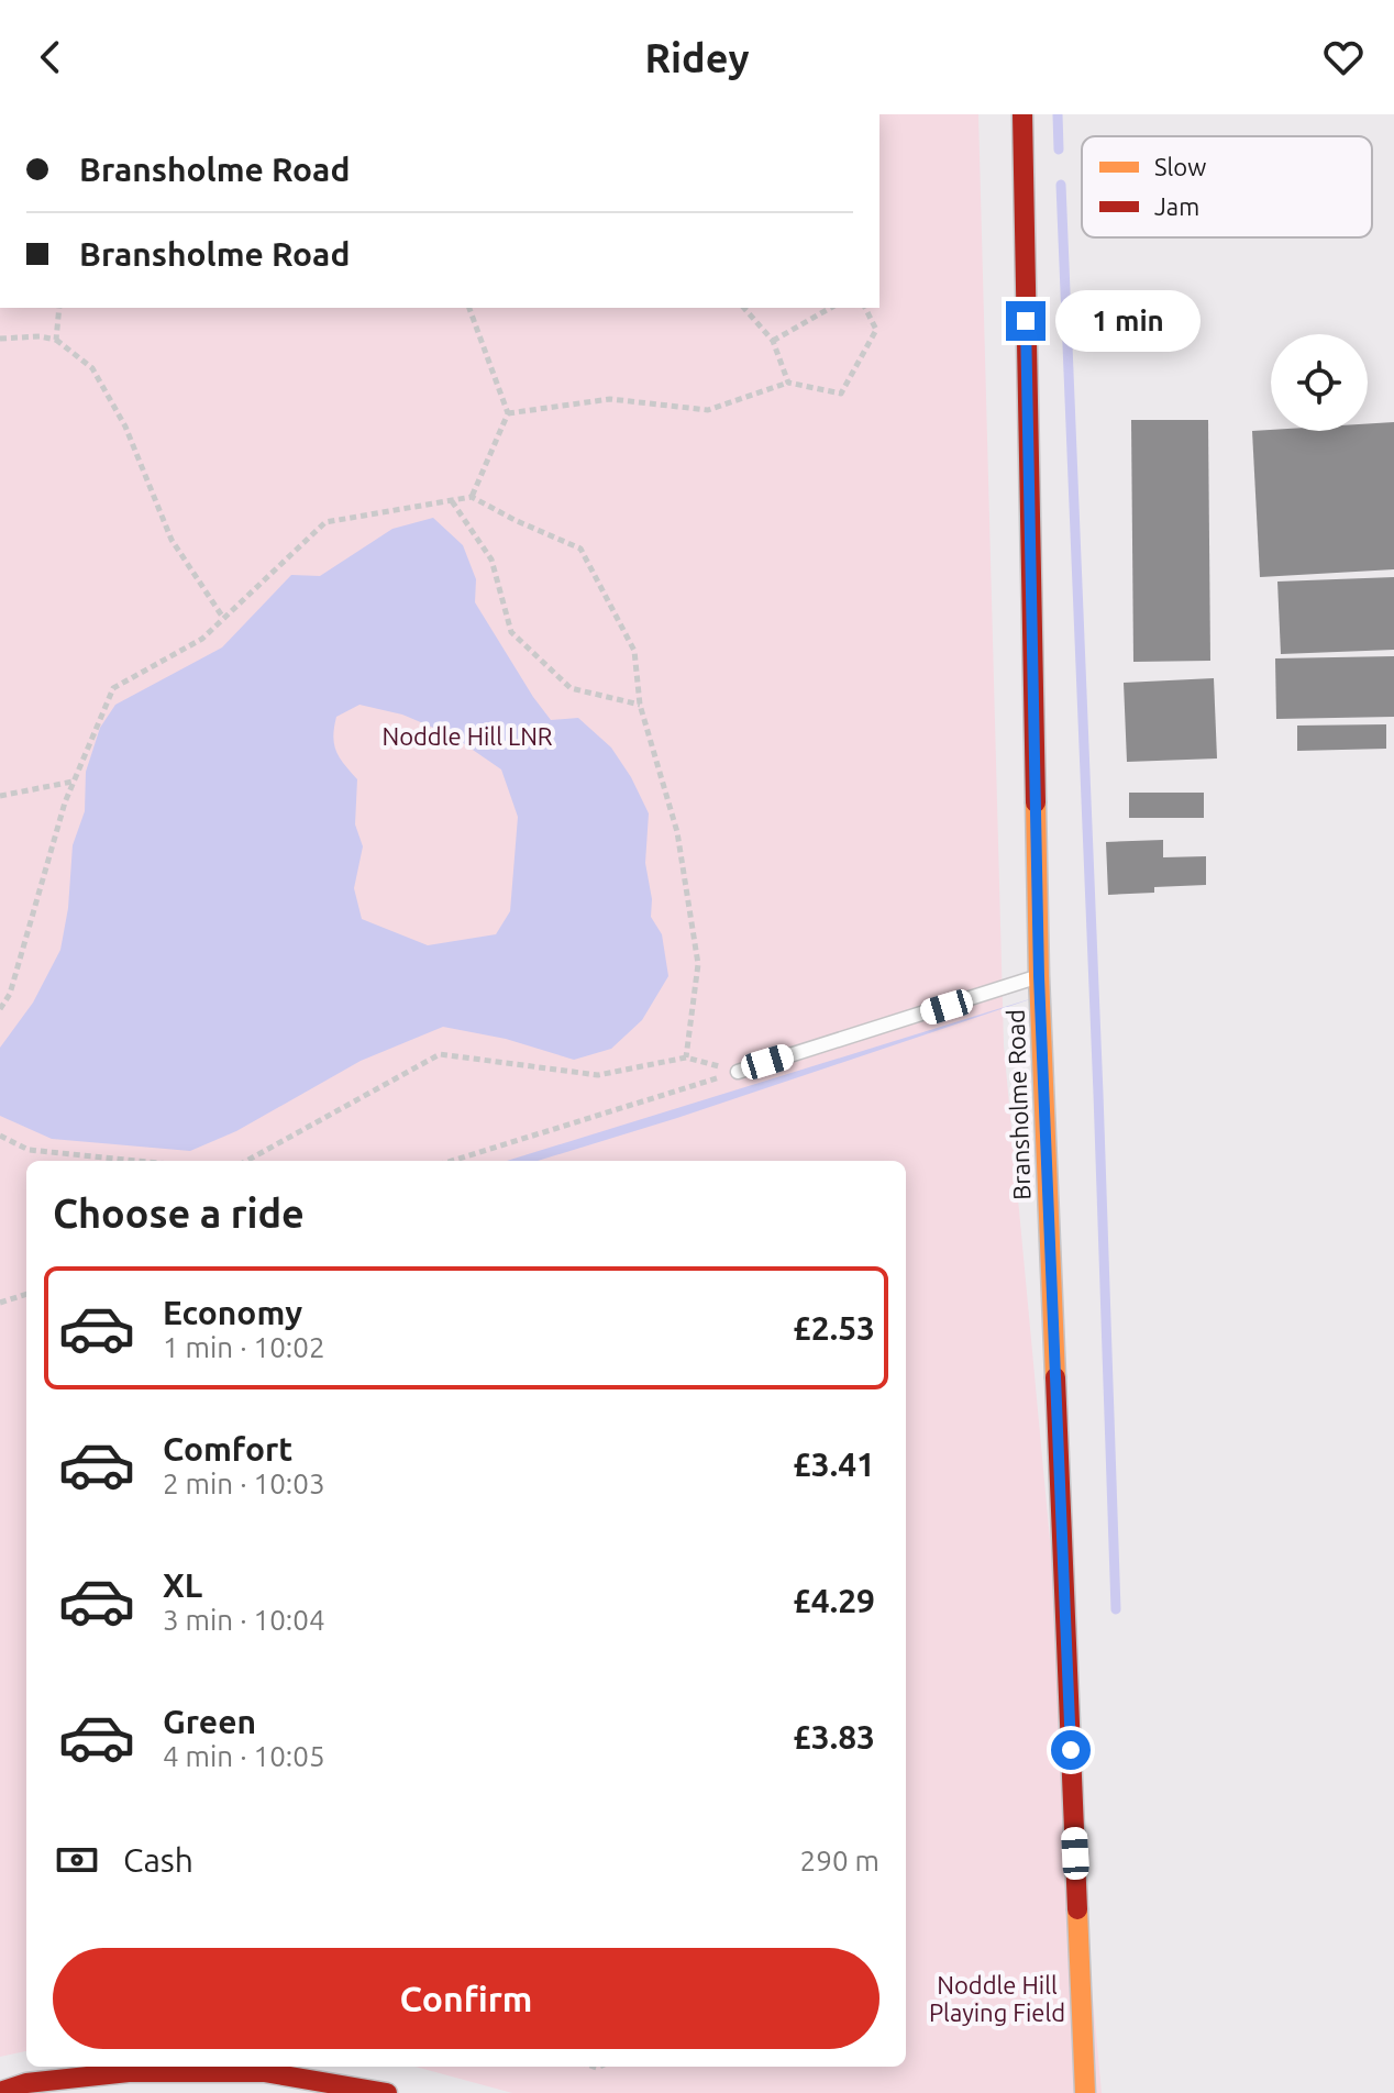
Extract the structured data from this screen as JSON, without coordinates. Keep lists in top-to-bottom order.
{
  "streets": {
    "street": ["Bransholme Road"]
  },
  "parks": ["Noddle Hill LNR", "Noddle Hill Playing Field"],
  "legend": ["Slow", "Jam"],
  "page": {
    "header": "Ridey",
    "banner": ["Bransholme Road", "Bransholme Road"],
    "bubble": "1 min",
    "heading": "Choose a ride",
    "list": [
      {
        "name": "Economy",
        "note": "1 min · 10:02",
        "value": "£2.53"
      },
      {
        "name": "Comfort",
        "note": "2 min · 10:03",
        "value": "£3.41"
      },
      {
        "name": "XL",
        "note": "3 min · 10:04",
        "value": "£4.29"
      },
      {
        "name": "Green",
        "note": "4 min · 10:05",
        "value": "£3.83"
      }
    ],
    "pay": ["Cash", "290 m"],
    "buttons": "Confirm"
  }
}
